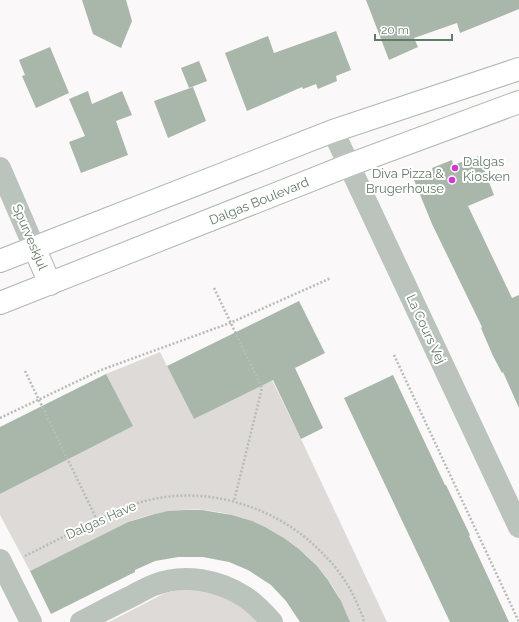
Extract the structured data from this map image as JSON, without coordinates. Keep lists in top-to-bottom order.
{
  "streets": {
    "street": ["Dalgas Boulevard", "Spurveskjul", "La Cours Vej"],
    "path": ["Dalgas Have"]
  },
  "crossings": [
    ["Dalgas Boulevard", "Spurveskjul"],
    ["Dalgas Boulevard", "La Cours Vej"]
  ],
  "places": ["Dalgas Kiosken", "Diva Pizza & Brugerhouse"],
  "scale_bar": "20 m"
}
